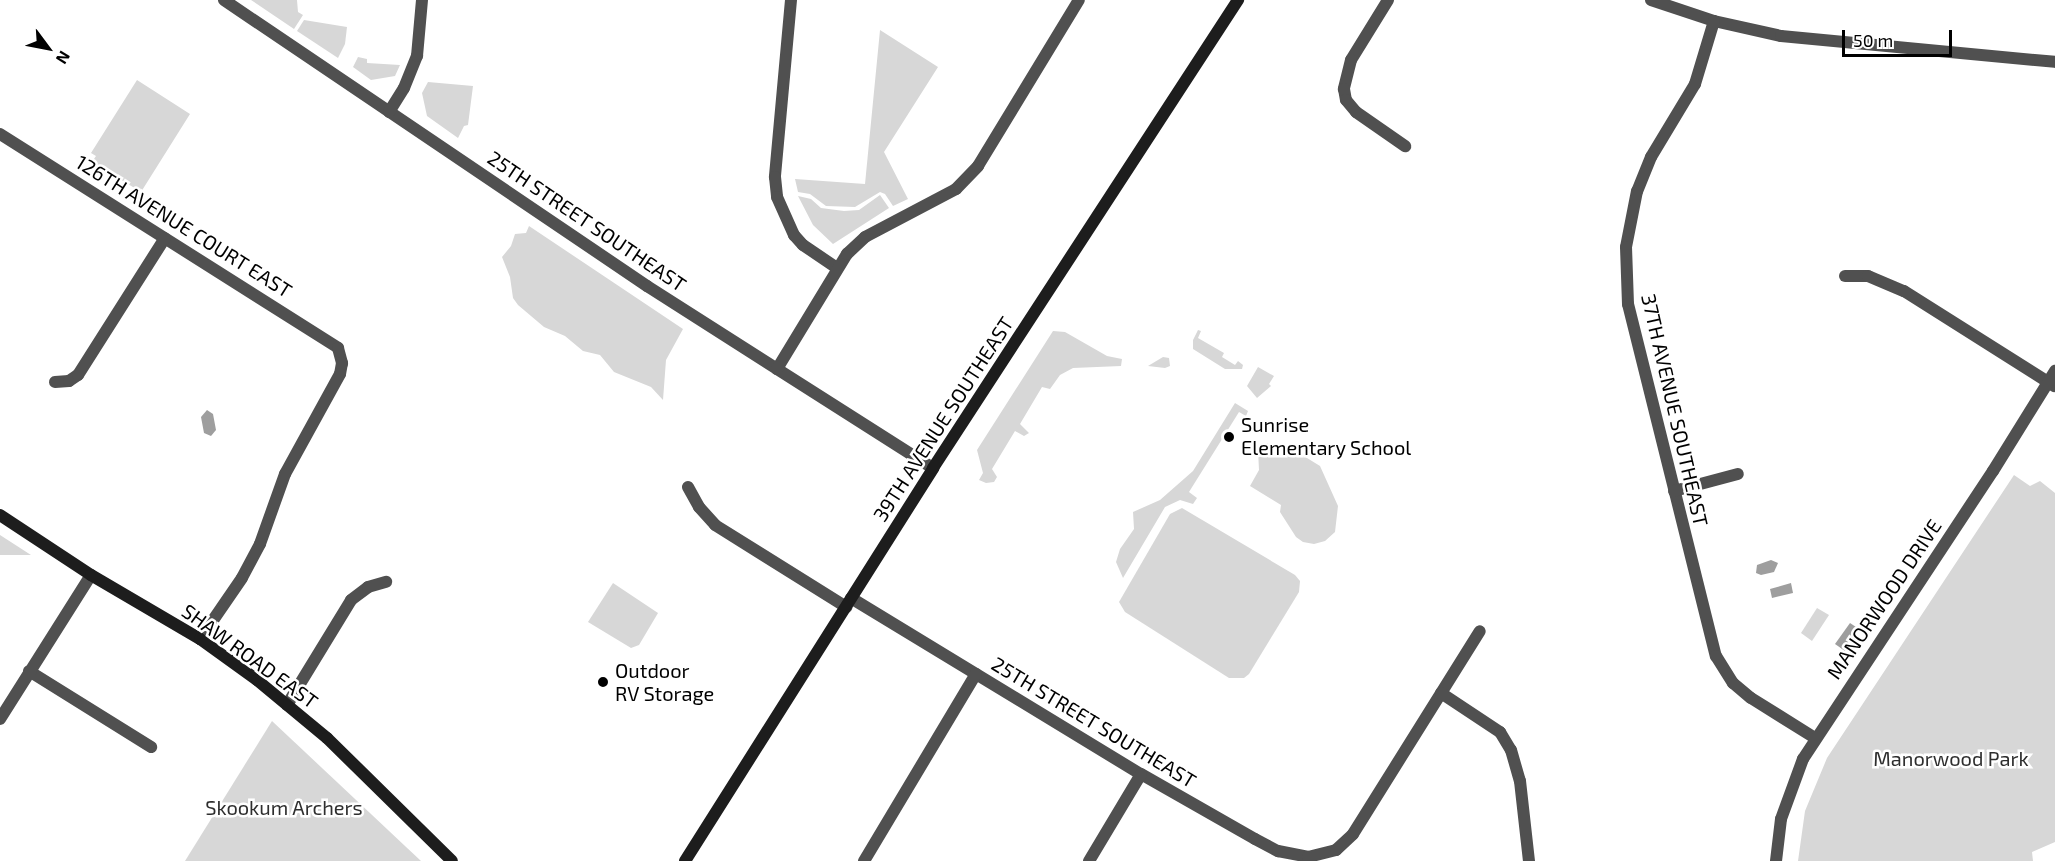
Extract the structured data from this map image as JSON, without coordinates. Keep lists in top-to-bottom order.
{
  "streets": {
    "main road": ["39TH AVENUE SOUTHEAST", "SHAW ROAD EAST"],
    "street": [
      "25TH STREET SOUTHEAST",
      "126TH AVENUE COURT EAST",
      "37TH AVENUE SOUTHEAST",
      "MANORWOOD DRIVE"
    ]
  },
  "crossings": [
    ["25TH STREET SOUTHEAST", "39TH AVENUE SOUTHEAST"],
    ["126TH AVENUE COURT EAST", "SHAW ROAD EAST"],
    ["37TH AVENUE SOUTHEAST", "MANORWOOD DRIVE"]
  ],
  "parks": ["Manorwood Park", "Skookum Archers"],
  "places": ["Sunrise Elementary School", "Outdoor RV Storage"],
  "scale_bar": "50 m",
  "north": "bottom right"
}
